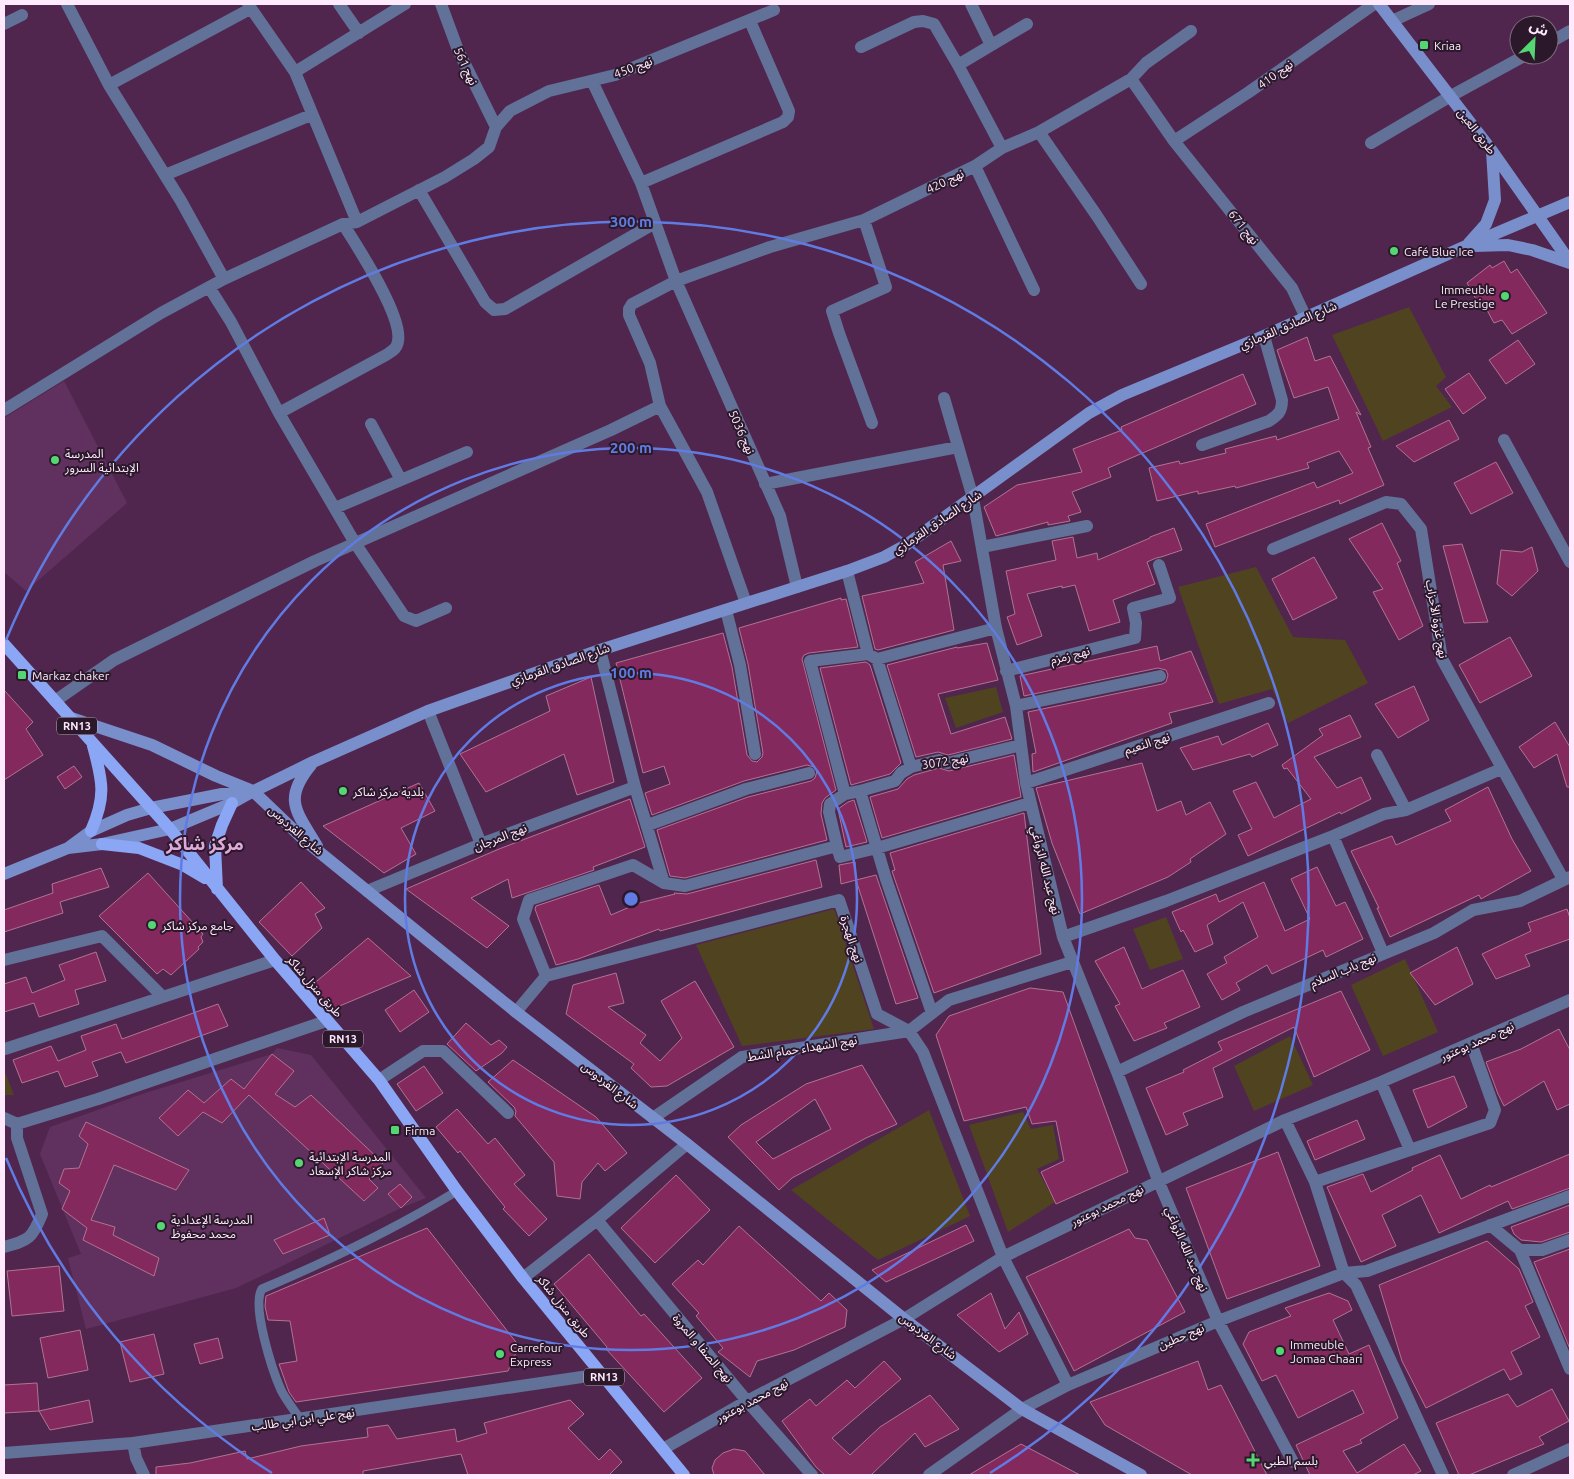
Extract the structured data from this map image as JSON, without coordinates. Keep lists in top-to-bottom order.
{
  "streets": {
    "main road": [
      "طريق العين",
      "شارع الصادق القرمازي",
      "RN13",
      "شارع الفردوس",
      "طريق منزل شاكر"
    ],
    "street": [
      "نهج 561",
      "نهج 450",
      "نهج 410",
      "نهج 420",
      "نهج 671",
      "نهج 5036",
      "نهج غزوة الأحزاب",
      "نهج زمزم",
      "نهج النعيم",
      "نهج 3072",
      "نهج المرجان",
      "نهج عبد الله الزواغي",
      "نهج الهجرة",
      "نهج باب السلام",
      "نهج محمد بوعتور",
      "نهج الشهداء حمام الشط",
      "نهج حطين",
      "نهج الصفا و المروة",
      "نهج علي ابن ابي طالب"
    ]
  },
  "crossings": [
    ["نهج 561", "نهج 450"],
    ["نهج 450", "نهج 5036"],
    ["نهج 410", "نهج 671"],
    ["طريق العين", "شارع الصادق القرمازي"],
    ["نهج 420", "نهج 5036"],
    ["نهج 671", "شارع الصادق القرمازي"],
    ["شارع الصادق القرمازي", "نهج 5036"],
    ["شارع الصادق القرمازي", "شارع الفردوس"],
    ["شارع الصادق القرمازي", "نهج عبد الله الزواغي"],
    ["شارع الصادق القرمازي", "طريق منزل شاكر"],
    ["نهج غزوة الأحزاب", "نهج باب السلام"],
    ["نهج زمزم", "نهج عبد الله الزواغي"],
    ["نهج النعيم", "نهج عبد الله الزواغي"],
    ["نهج 3072", "نهج عبد الله الزواغي"],
    ["شارع الفردوس", "نهج المرجان"],
    ["شارع الفردوس", "طريق منزل شاكر"],
    ["شارع الفردوس", "نهج محمد بوعتور"],
    ["شارع الفردوس", "نهج الشهداء حمام الشط"],
    ["شارع الفردوس", "نهج حطين"],
    ["نهج عبد الله الزواغي", "نهج باب السلام"],
    ["نهج عبد الله الزواغي", "نهج محمد بوعتور"],
    ["نهج عبد الله الزواغي", "نهج حطين"],
    ["نهج الهجرة", "نهج محمد بوعتور"],
    ["نهج الهجرة", "نهج الشهداء حمام الشط"],
    ["نهج الهجرة", "نهج حطين"],
    ["طريق منزل شاكر", "نهج محمد بوعتور"],
    ["طريق منزل شاكر", "نهج علي ابن ابي طالب"],
    ["نهج محمد بوعتور", "نهج الصفا و المروة"]
  ],
  "districts": ["مركز شاكر"],
  "places": {
    "transit": ["Kriaa", "Markaz chaker", "Firma"],
    "other": [
      "Café Blue Ice",
      "Immeuble Le Prestige",
      "المدرسة الإبتدائية السرور",
      "بلدية مركز شاكر",
      "جامع مركز شاكر",
      "المدرسة الإبتدائية مركز شاكر الإسعاد",
      "المدرسة الإعدادية محمد محفوظ",
      "Immeuble Jomaa Chaari",
      "Carrefour Express"
    ],
    "health": ["بلسم الطبي"]
  },
  "north": "top right",
  "rings": ["300 m", "200 m", "100 m"]
}
